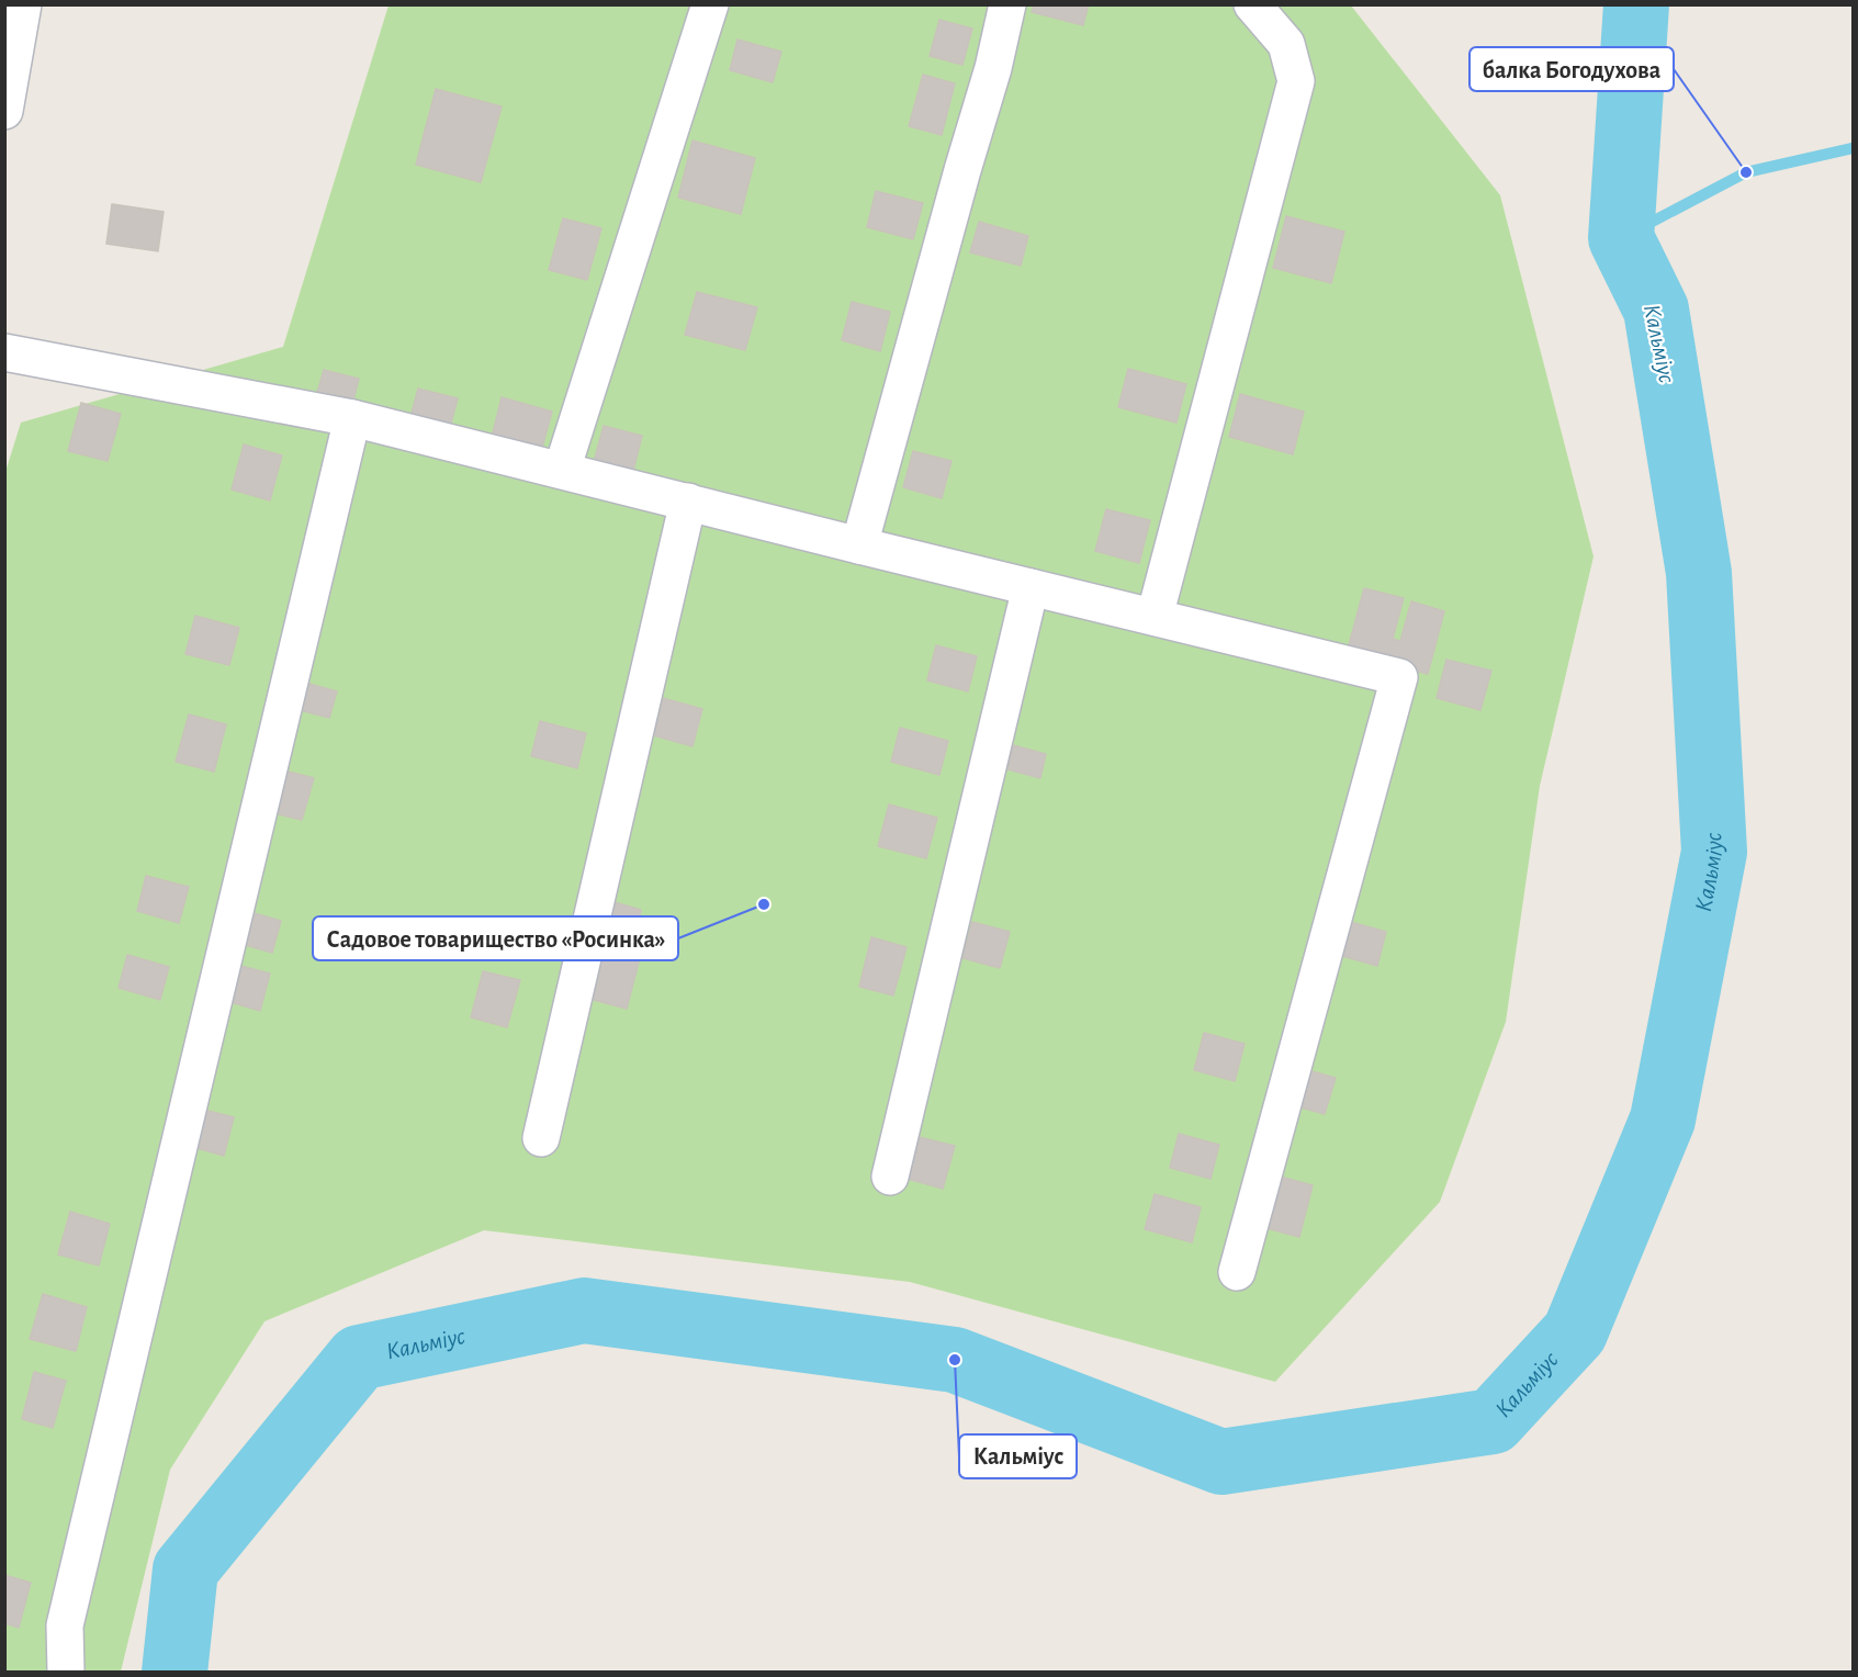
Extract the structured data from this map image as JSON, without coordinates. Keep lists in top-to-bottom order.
{
  "water": ["Кальміус"],
  "places": ["балка Богодухова", "Садовое товарищество «Росинка»", "Кальміус"]
}
